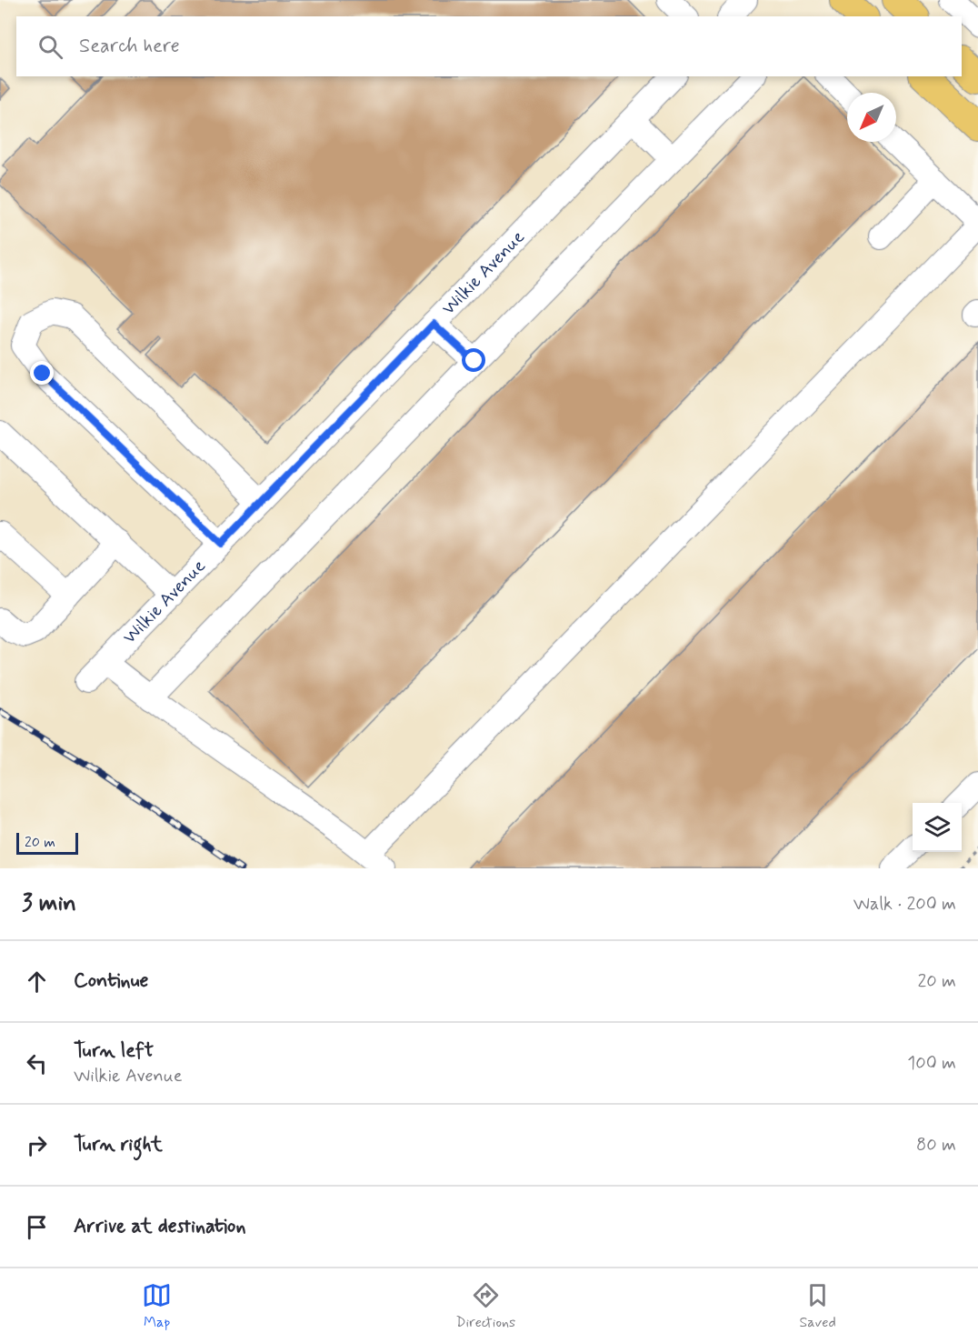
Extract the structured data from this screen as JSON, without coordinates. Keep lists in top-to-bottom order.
{
  "streets": {
    "street": ["Wilkie Avenue"]
  },
  "scale_bar": "20 m",
  "north": "bottom left",
  "page": {
    "search": "Search here",
    "scale": "20 m",
    "heading": ["3 min", "Walk · 200 m"],
    "list": [
      ["Continue", "20 m"],
      ["Turn left", "Wilkie Avenue", "100 m"],
      ["Turn right", "80 m"],
      "Arrive at destination"
    ],
    "nav": ["Map", "Directions", "Saved"]
  }
}
